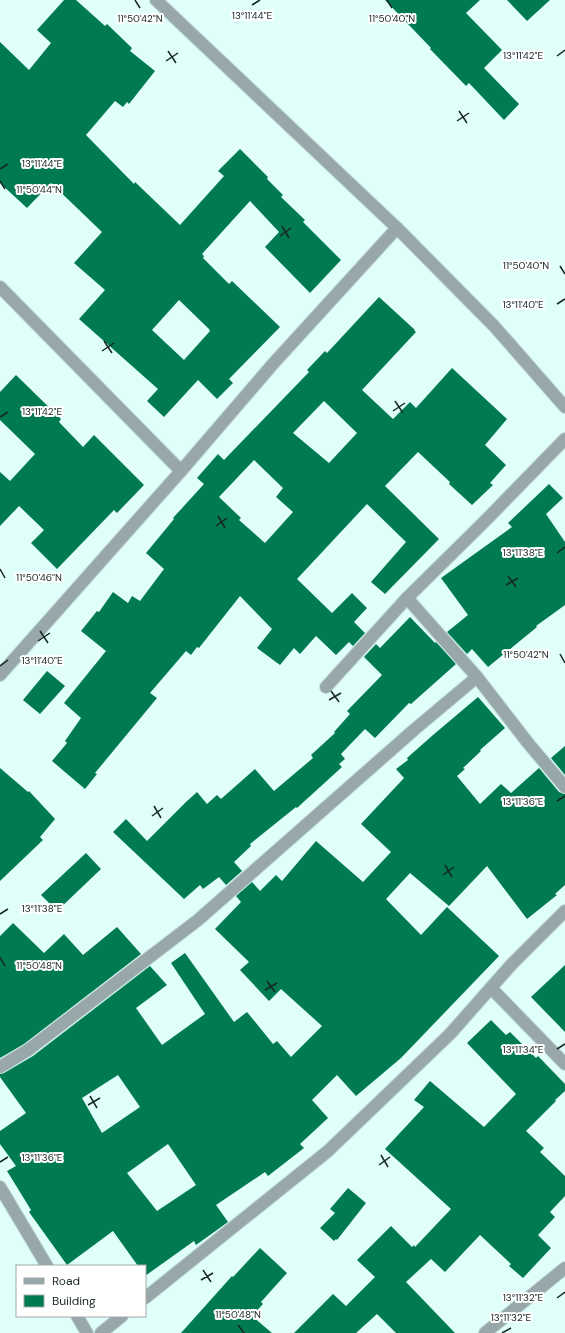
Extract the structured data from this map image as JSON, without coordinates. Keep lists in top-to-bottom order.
{
  "legend": ["Road", "Building"],
  "coordinates": [
    "13°11'44\"E",
    "11°50'42\"N",
    "11°50'40\"N",
    "13°11'42\"E",
    "11°50'44\"N",
    "13°11'40\"E",
    "13°11'38\"E",
    "11°50'46\"N",
    "13°11'36\"E",
    "11°50'48\"N",
    "13°11'34\"E",
    "13°11'32\"E"
  ]
}
